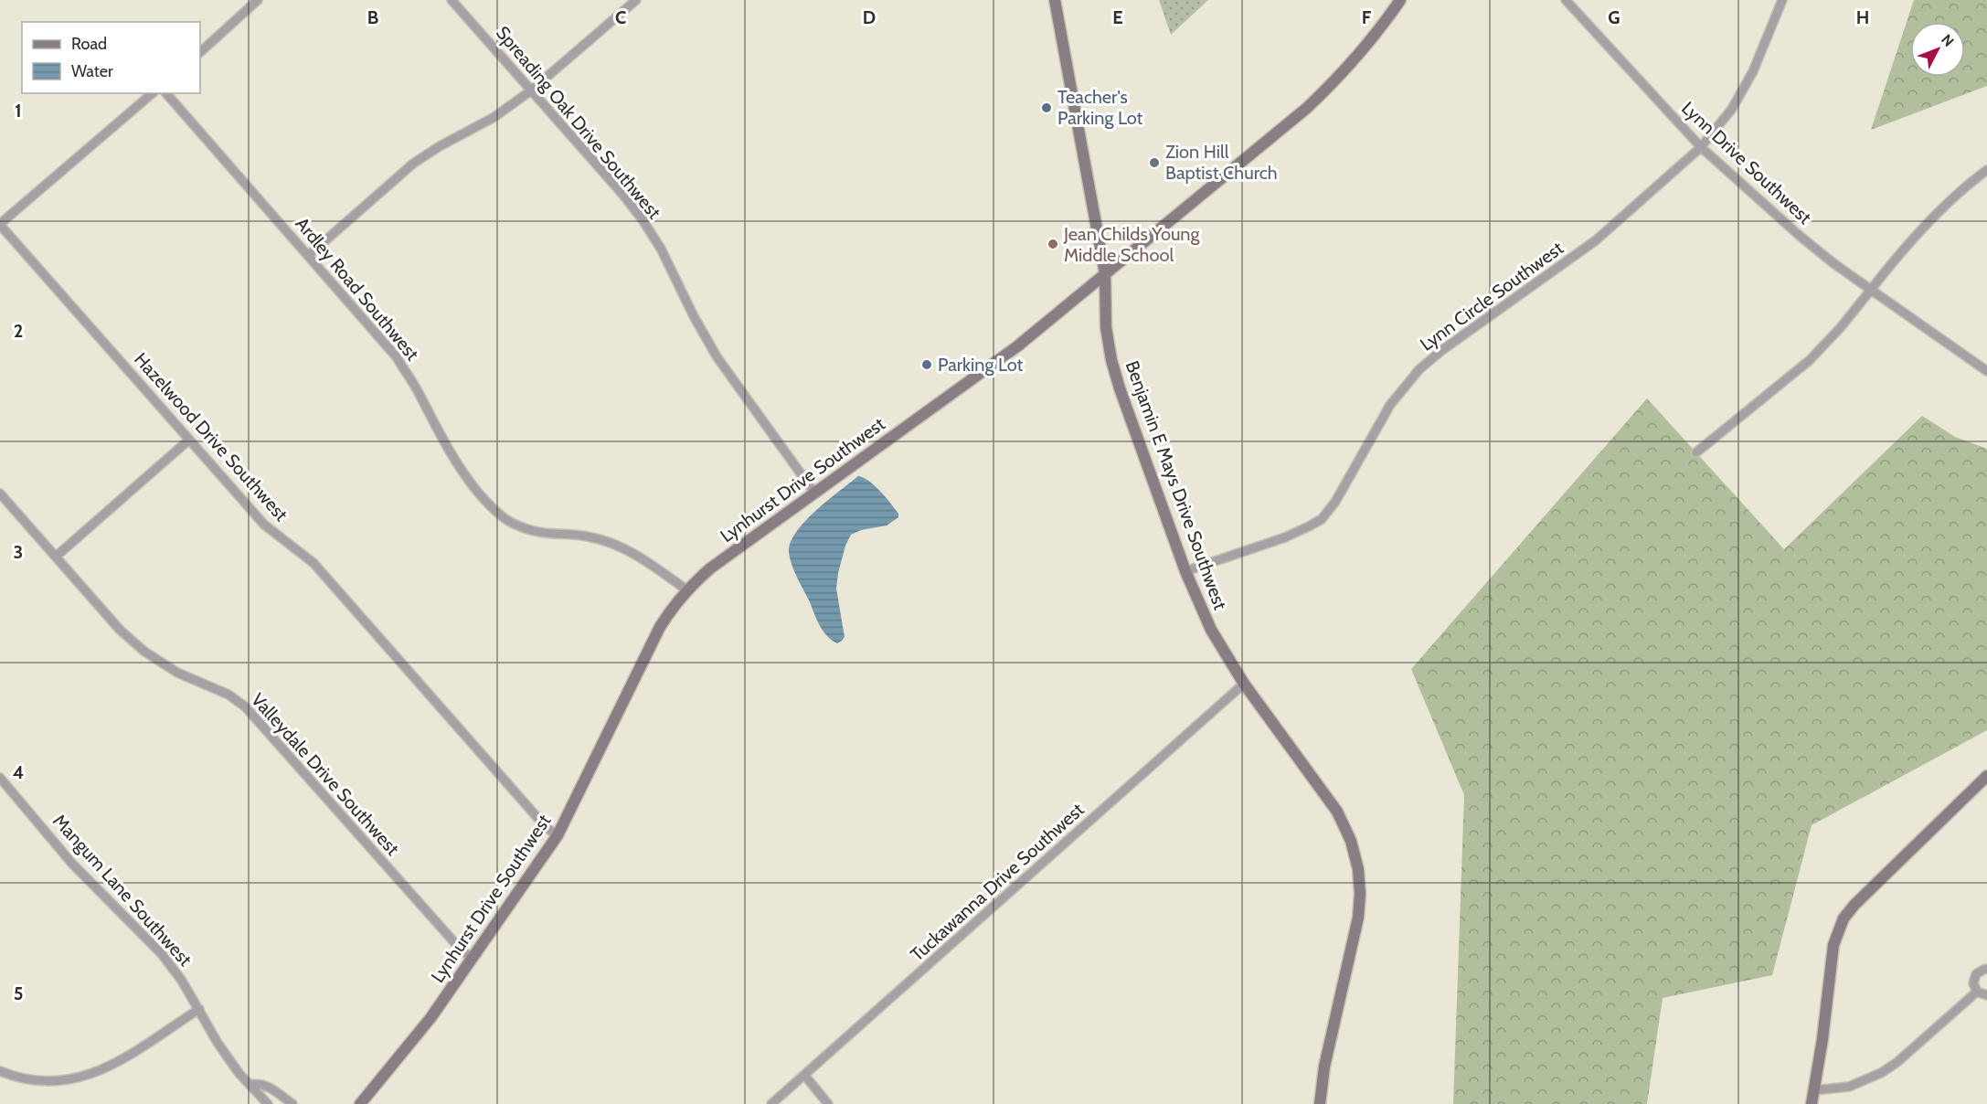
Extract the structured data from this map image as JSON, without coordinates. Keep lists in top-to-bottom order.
{
  "streets": {
    "street": [
      "Spreading Oak Drive Southwest",
      "Lynn Drive Southwest",
      "Ardley Road Southwest",
      "Lynn Circle Southwest",
      "Hazelwood Drive Southwest",
      "Lynhurst Drive Southwest",
      "Benjamin E Mays Drive Southwest",
      "Valleydale Drive Southwest",
      "Tuckawanna Drive Southwest",
      "Mangum Lane Southwest"
    ]
  },
  "crossings": [
    ["Spreading Oak Drive Southwest", "Lynhurst Drive Southwest"],
    ["Lynn Drive Southwest", "Lynn Circle Southwest"],
    ["Ardley Road Southwest", "Lynhurst Drive Southwest"],
    ["Lynn Circle Southwest", "Benjamin E Mays Drive Southwest"],
    ["Hazelwood Drive Southwest", "Lynhurst Drive Southwest"],
    ["Lynhurst Drive Southwest", "Benjamin E Mays Drive Southwest"],
    ["Lynhurst Drive Southwest", "Valleydale Drive Southwest"],
    ["Benjamin E Mays Drive Southwest", "Tuckawanna Drive Southwest"]
  ],
  "places": [
    "Teacher's Parking Lot",
    "Zion Hill Baptist Church",
    "Jean Childs Young Middle School",
    "Parking Lot"
  ],
  "legend": ["Road", "Water"],
  "north": "top right",
  "grid": {
    "columns": [
      "B",
      "C",
      "D",
      "E",
      "F",
      "G",
      "H"
    ],
    "rows": [
      "1",
      "2",
      "3",
      "4",
      "5"
    ]
  }
}
